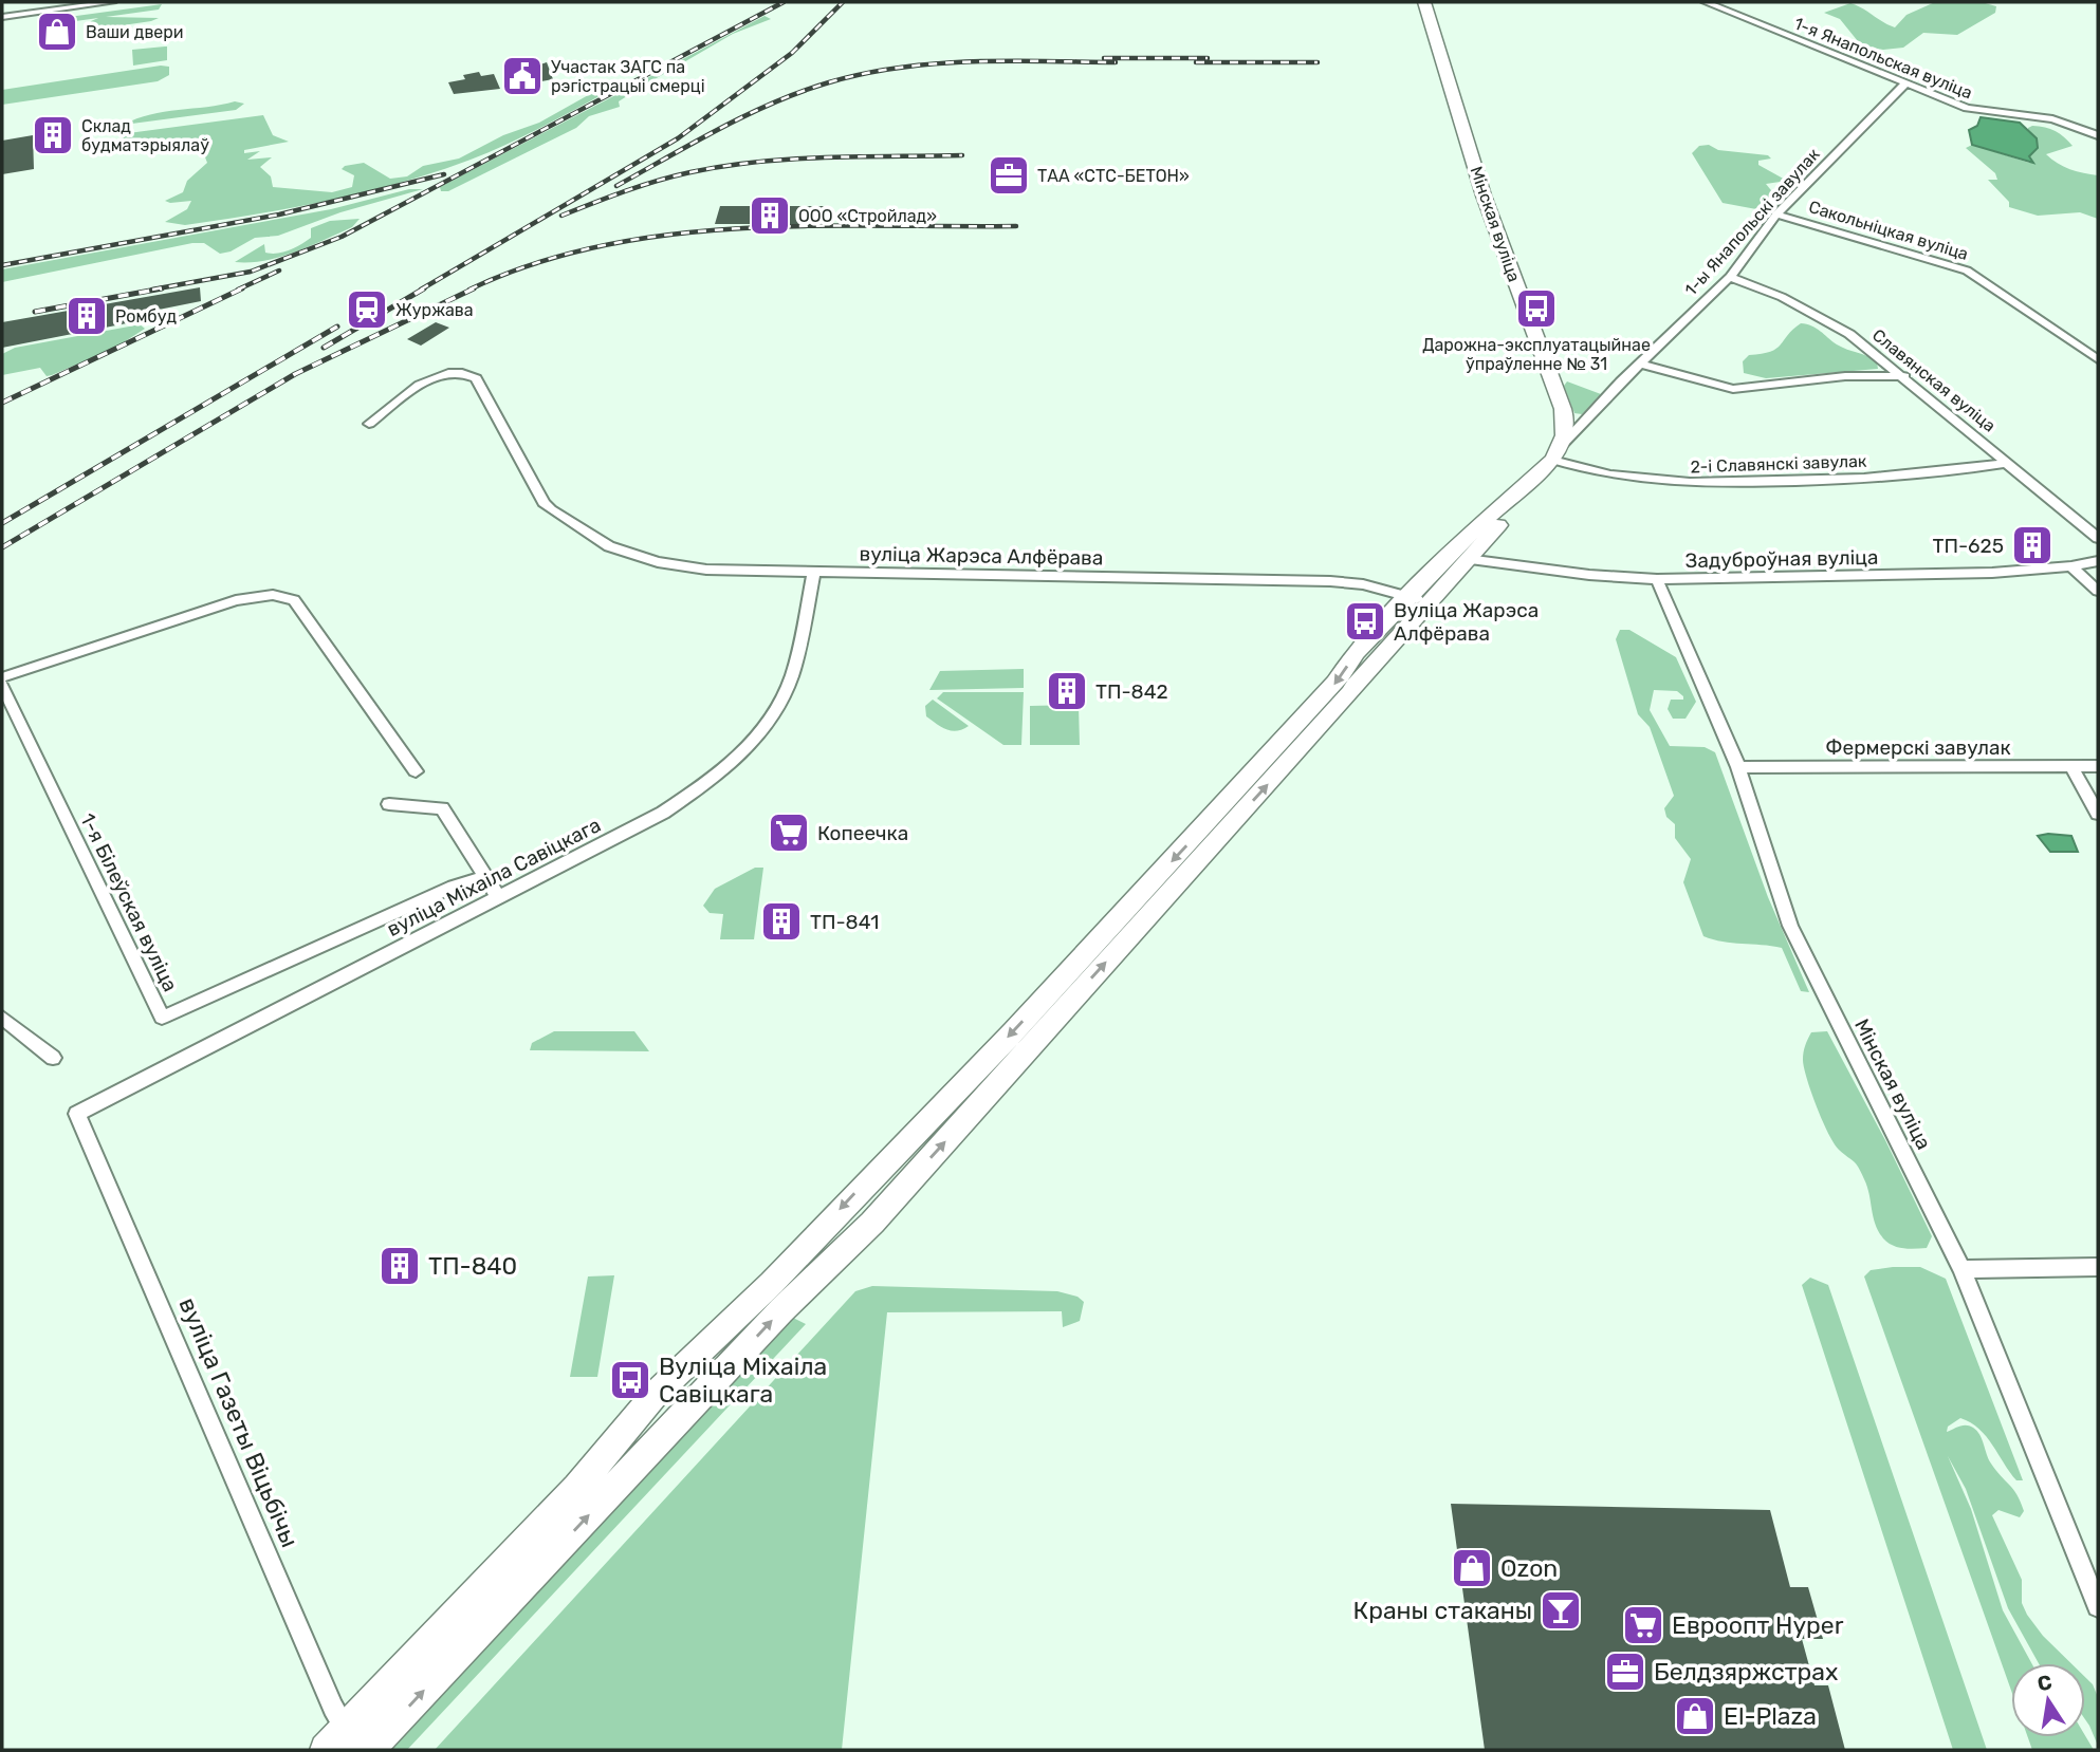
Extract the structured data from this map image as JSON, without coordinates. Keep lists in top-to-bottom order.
{
  "streets": {
    "main road": ["Мінская вуліца"],
    "street": [
      "1-я Янапольская вуліца",
      "1-ы Янапольскі завулак",
      "Сакольніцкая вуліца",
      "Славянская вуліца",
      "2-і Славянскі завулак",
      "вуліца Жарэса Алфёрава",
      "Задуброўная вуліца",
      "Фермерскі завулак",
      "вуліца Міхаіла Савіцкага",
      "1-я Білеўская вуліца",
      "вуліца Газеты Віцьбічы"
    ]
  },
  "crossings": [
    ["1-я Янапольская вуліца", "1-ы Янапольскі завулак"],
    ["1-ы Янапольскі завулак", "Мінская вуліца"],
    ["1-ы Янапольскі завулак", "Сакольніцкая вуліца"],
    ["1-ы Янапольскі завулак", "Славянская вуліца"],
    ["1-ы Янапольскі завулак", "2-і Славянскі завулак"],
    ["Мінская вуліца", "2-і Славянскі завулак"],
    ["Мінская вуліца", "Задуброўная вуліца"],
    ["Мінская вуліца", "Фермерскі завулак"],
    ["Славянская вуліца", "2-і Славянскі завулак"],
    ["вуліца Жарэса Алфёрава", "вуліца Міхаіла Савіцкага"],
    ["вуліца Міхаіла Савіцкага", "вуліца Газеты Віцьбічы"]
  ],
  "places": {
    "shop": ["Ваши двери", "Ozon", "El-Plaza"],
    "public building": ["Участак ЗАГС па рэгістрацыі смерці"],
    "building": [
      "Склад будматэрыялаў",
      "ООО «Стройлад»",
      "Ромбуд",
      "ТП-625",
      "ТП-842",
      "ТП-841",
      "ТП-840"
    ],
    "office": ["ТАА «СТС-БЕТОН»", "Белдзяржстрах"],
    "bus stop": ["Дарожна-эксплуатацыйнае ўпраўленне № 31", "Вуліца Жарэса Алфёрава", "Вуліца Міхаіла Савіцкага"],
    "station": ["Журжава"],
    "supermarket": ["Копеечка", "Евроопт Hyper"],
    "bar": ["Краны стаканы"]
  },
  "north": "top"
}
